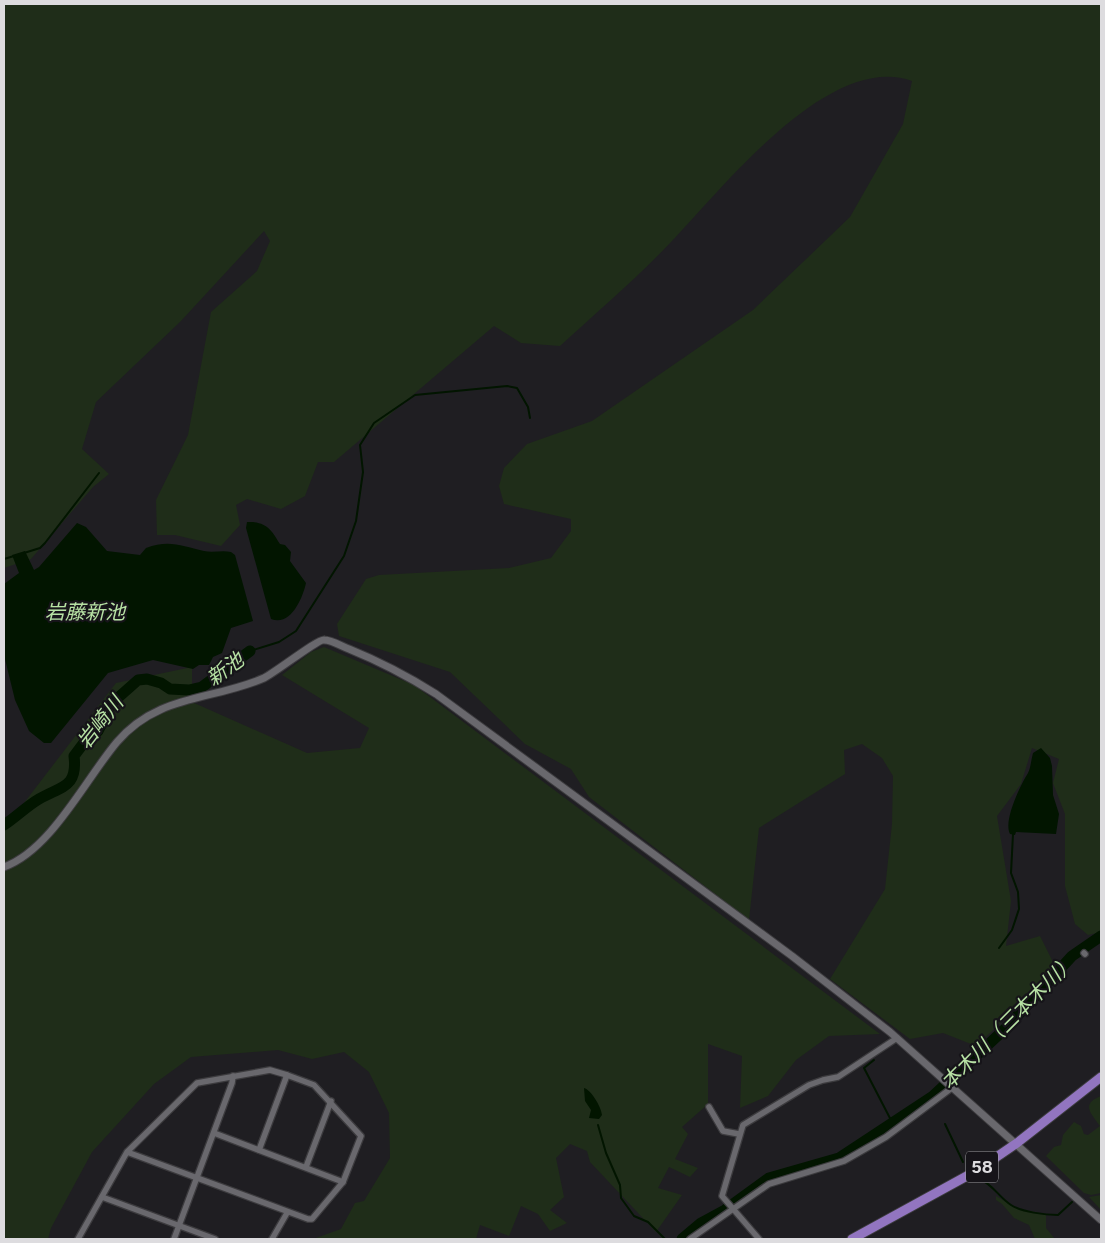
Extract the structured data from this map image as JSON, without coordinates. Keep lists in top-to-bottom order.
{
  "streets": {
    "main road": ["58"]
  },
  "water": [
    "岩藤新池",
    "新池",
    "岩崎川",
    "本木川（三本木川）"
  ]
}
